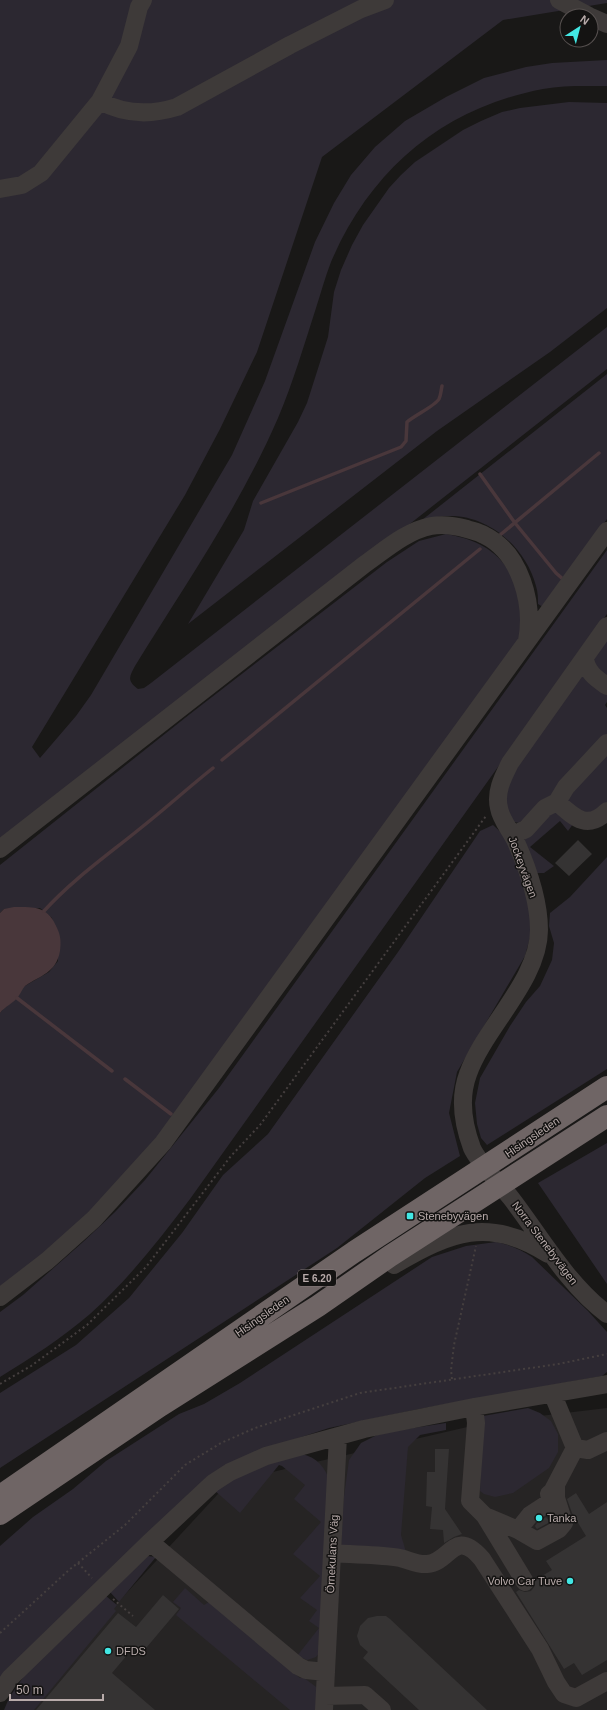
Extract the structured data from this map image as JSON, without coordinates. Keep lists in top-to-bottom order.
{
  "streets": {
    "highway": ["Hisingsleden", "E 6.20"],
    "street": ["Jockeyvägen", "Norra Stenebyvägen", "Örnekulans Väg"]
  },
  "crossings": [
    ["Jockeyvägen", "Hisingsleden"],
    ["Jockeyvägen", "Norra Stenebyvägen"],
    ["Hisingsleden", "Norra Stenebyvägen"]
  ],
  "places": {
    "transit": ["Stenebyvägen"],
    "other": ["Tanka", "Volvo Car Tuve", "DFDS"]
  },
  "scale_bar": "50 m",
  "north": "top right"
}
